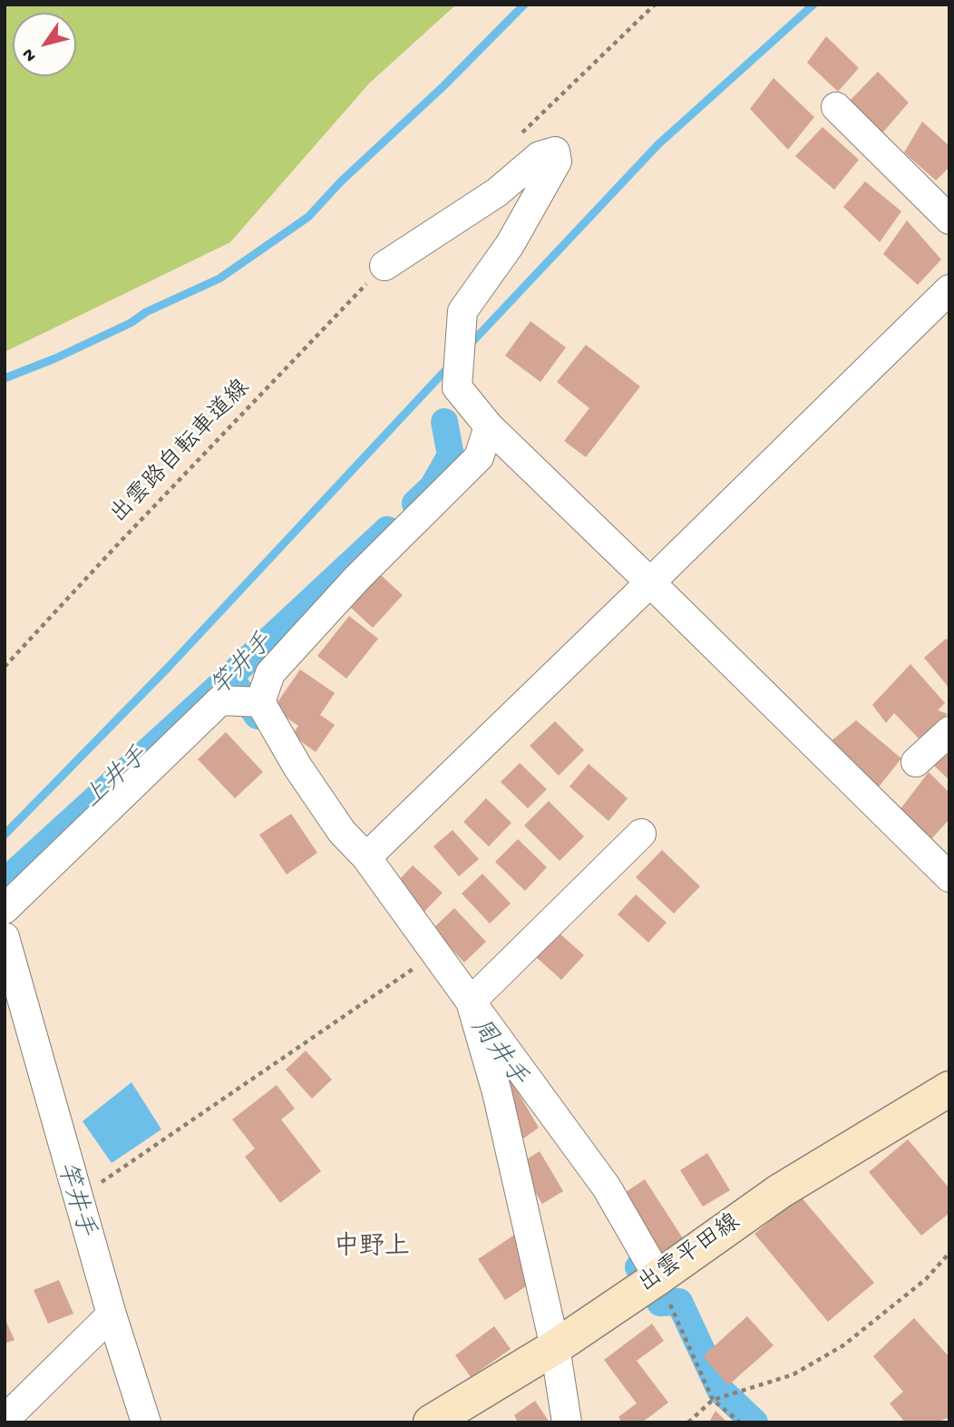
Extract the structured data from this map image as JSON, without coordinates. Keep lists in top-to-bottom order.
{
  "streets": {
    "main road": ["出雲平田線"],
    "path": ["出雲路自転車道線"]
  },
  "districts": ["中野上"],
  "water": ["竿井手", "上井手", "周井手"],
  "north": "bottom left"
}
